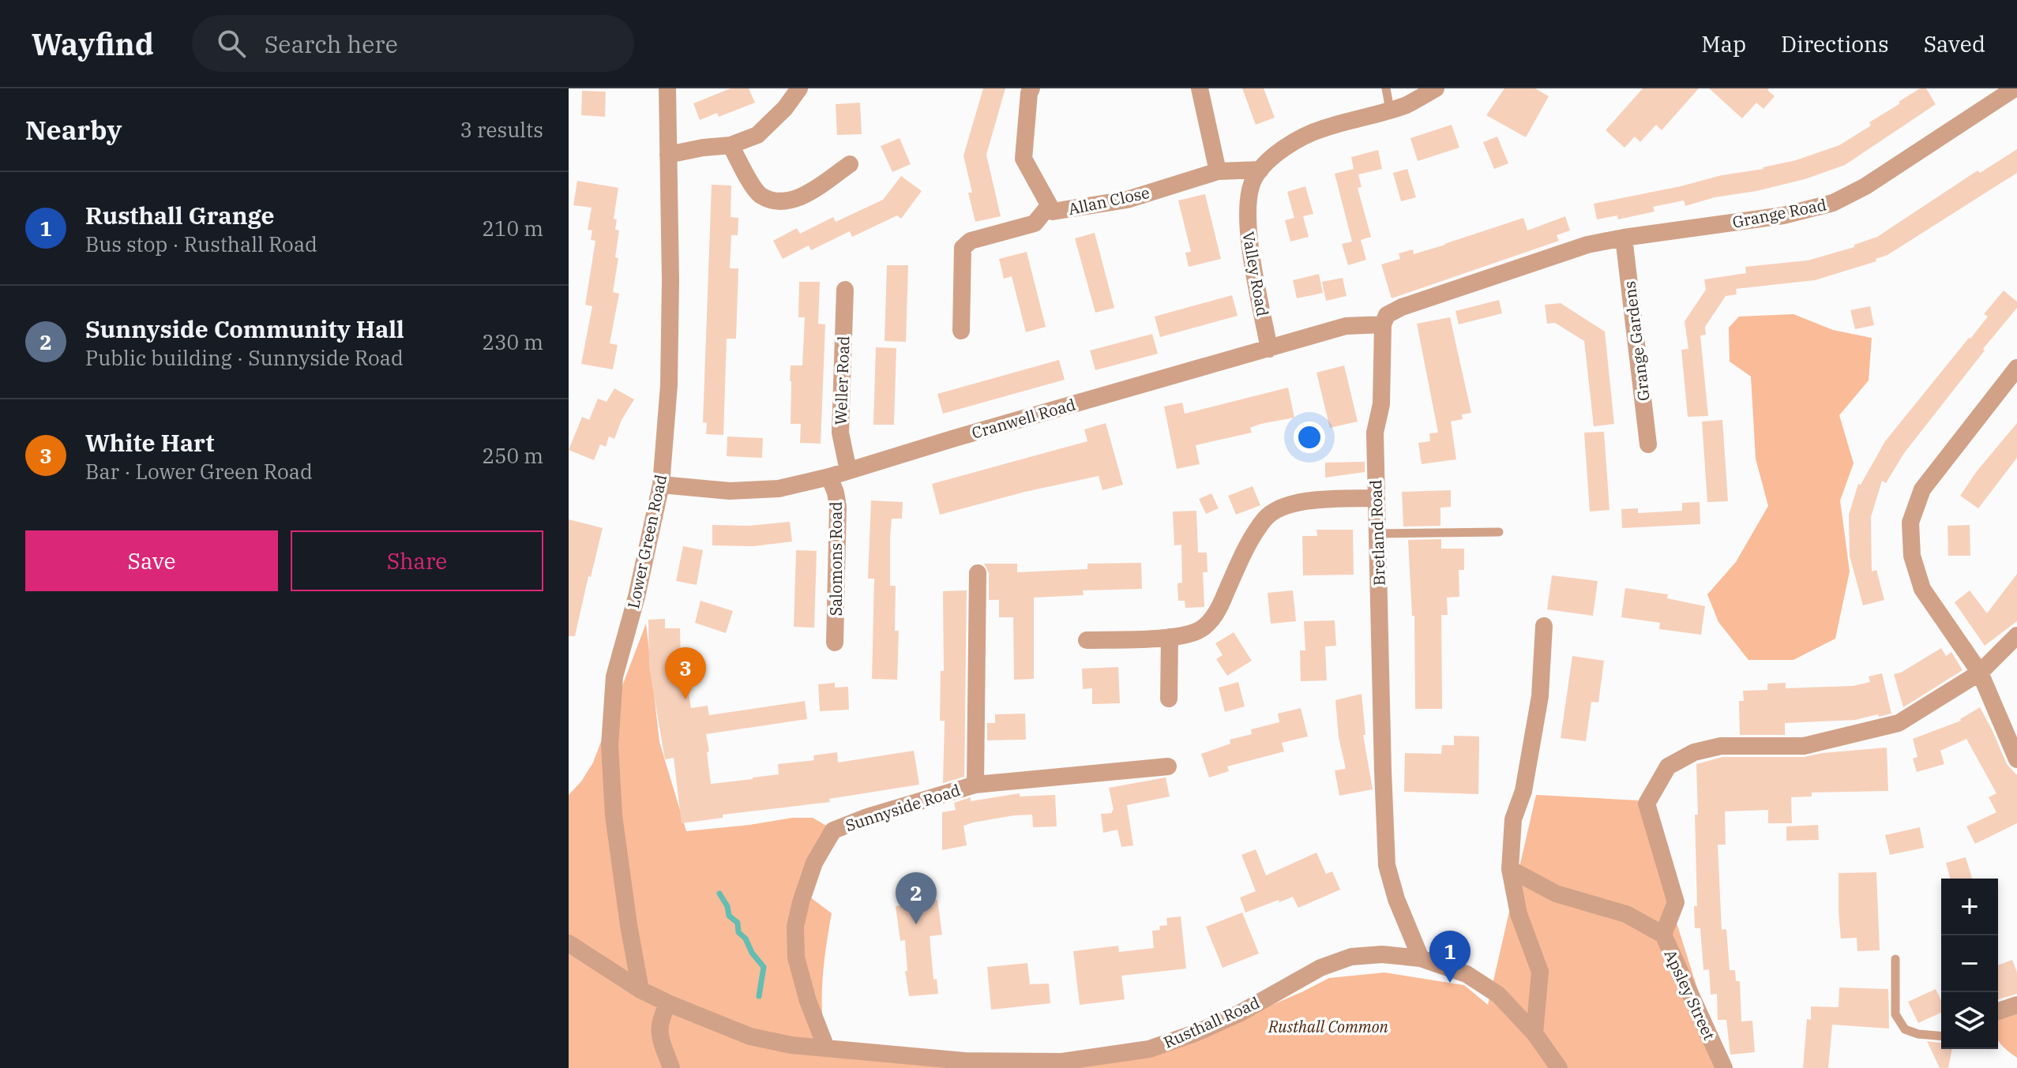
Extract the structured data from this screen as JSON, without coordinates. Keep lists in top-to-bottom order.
{
  "streets": {
    "street": [
      "Allan Close",
      "Grange Road",
      "Valley Road",
      "Grange Gardens",
      "Weller Road",
      "Cranwell Road",
      "Bretland Road",
      "Lower Green Road",
      "Salomons Road",
      "Sunnyside Road",
      "Apsley Street",
      "Rusthall Road"
    ]
  },
  "crossings": [
    ["Allan Close", "Valley Road"],
    ["Grange Road", "Grange Gardens"],
    ["Grange Road", "Cranwell Road"],
    ["Grange Road", "Bretland Road"],
    ["Valley Road", "Cranwell Road"],
    ["Weller Road", "Cranwell Road"],
    ["Cranwell Road", "Bretland Road"],
    ["Cranwell Road", "Lower Green Road"],
    ["Cranwell Road", "Salomons Road"],
    ["Bretland Road", "Rusthall Road"],
    ["Lower Green Road", "Rusthall Road"],
    ["Sunnyside Road", "Rusthall Road"]
  ],
  "parks": ["Rusthall Common"],
  "page": {
    "header": "Wayfind",
    "search": "Search here",
    "nav": ["Map", "Directions", "Saved"],
    "heading": ["Nearby", "3 results"],
    "list": [
      {
        "mark": "1",
        "name": "Rusthall Grange",
        "note": "Bus stop · Rusthall Road",
        "value": "210 m"
      },
      {
        "mark": "2",
        "name": "Sunnyside Community Hall",
        "note": "Public building · Sunnyside Road",
        "value": "230 m"
      },
      {
        "mark": "3",
        "name": "White Hart",
        "note": "Bar · Lower Green Road",
        "value": "250 m"
      }
    ],
    "buttons": ["Save", "Share"],
    "pins": ["3", "2", "1"],
    "map_buttons": ["+", "−"]
  }
}
